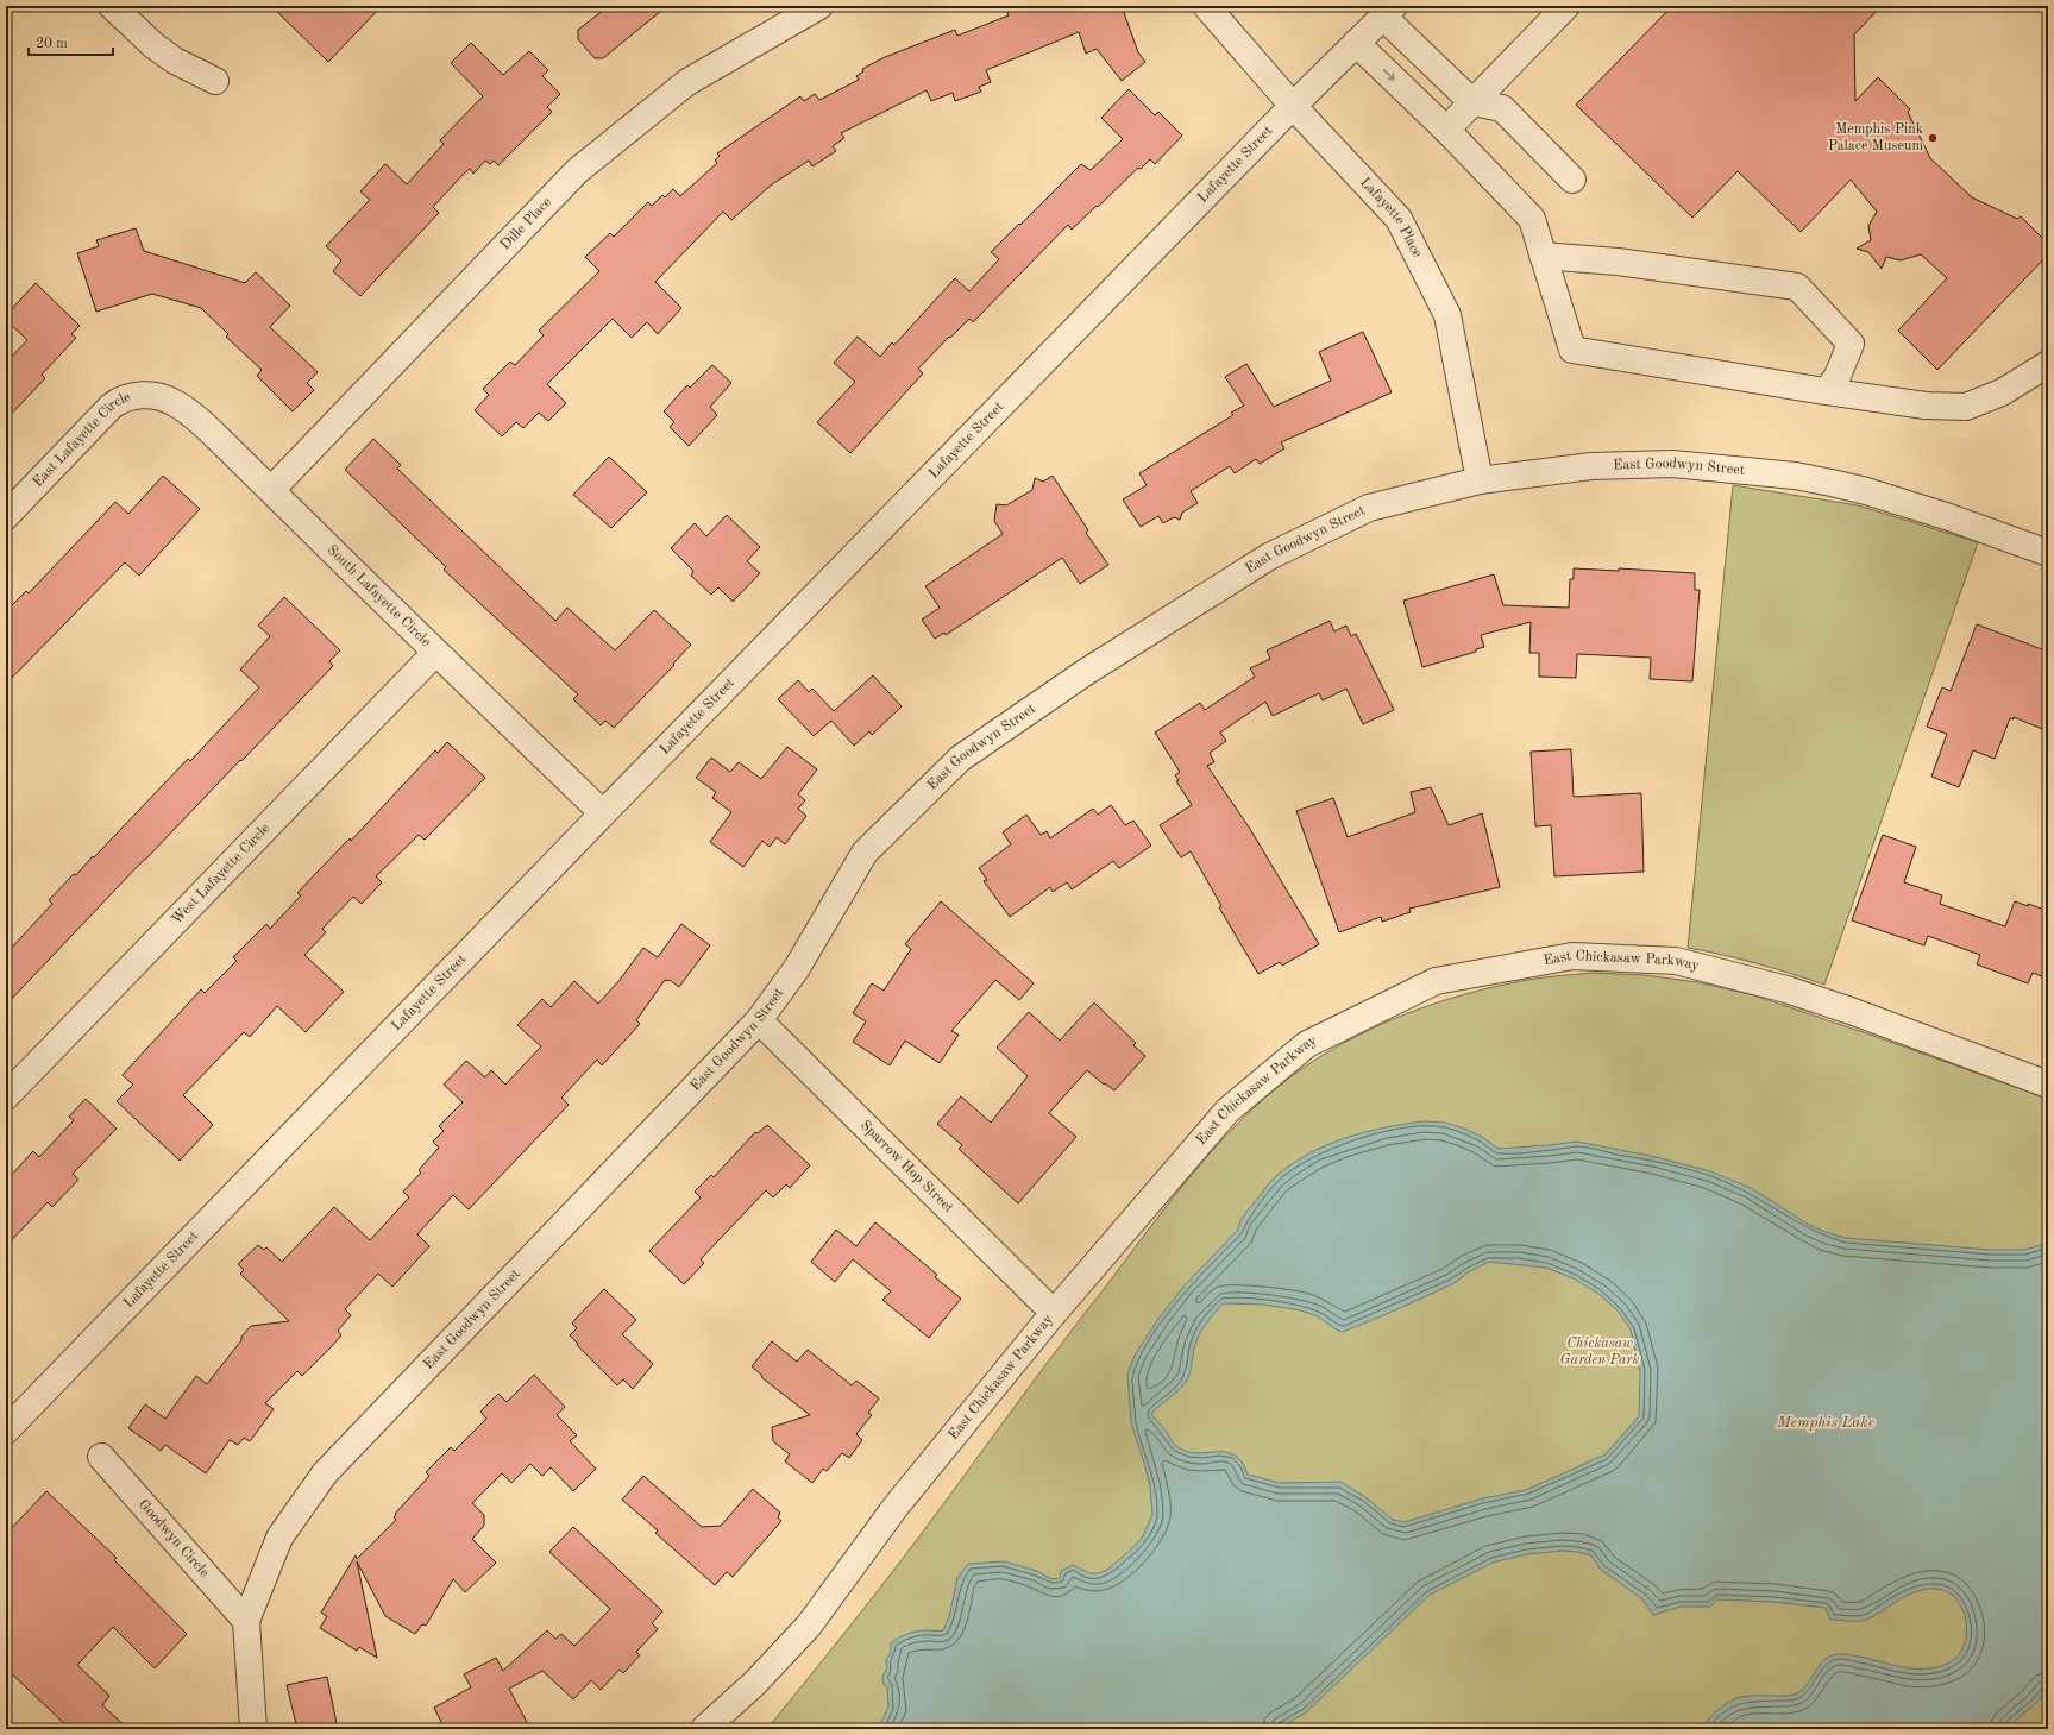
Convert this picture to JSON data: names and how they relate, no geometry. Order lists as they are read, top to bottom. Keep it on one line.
{"streets":{"street":["Lafayette Street","Lafayette Place","Dille Place","East Lafayette Circle","East Goodwyn Street","South Lafayette Circle","West Lafayette Circle","East Chickasaw Parkway","Sparrow Hop Street","Goodwyn Circle"]},"crossings":[["Lafayette Street","Lafayette Place"],["Lafayette Street","South Lafayette Circle"],["Lafayette Place","East Goodwyn Street"],["Dille Place","South Lafayette Circle"],["East Lafayette Circle","South Lafayette Circle"],["East Goodwyn Street","Sparrow Hop Street"],["East Goodwyn Street","Goodwyn Circle"],["South Lafayette Circle","West Lafayette Circle"],["East Chickasaw Parkway","Sparrow Hop Street"]],"water":["Memphis Lake"],"parks":["Chickasaw Garden Park"],"places":["Memphis Pink Palace Museum"],"scale_bar":"20 m"}
